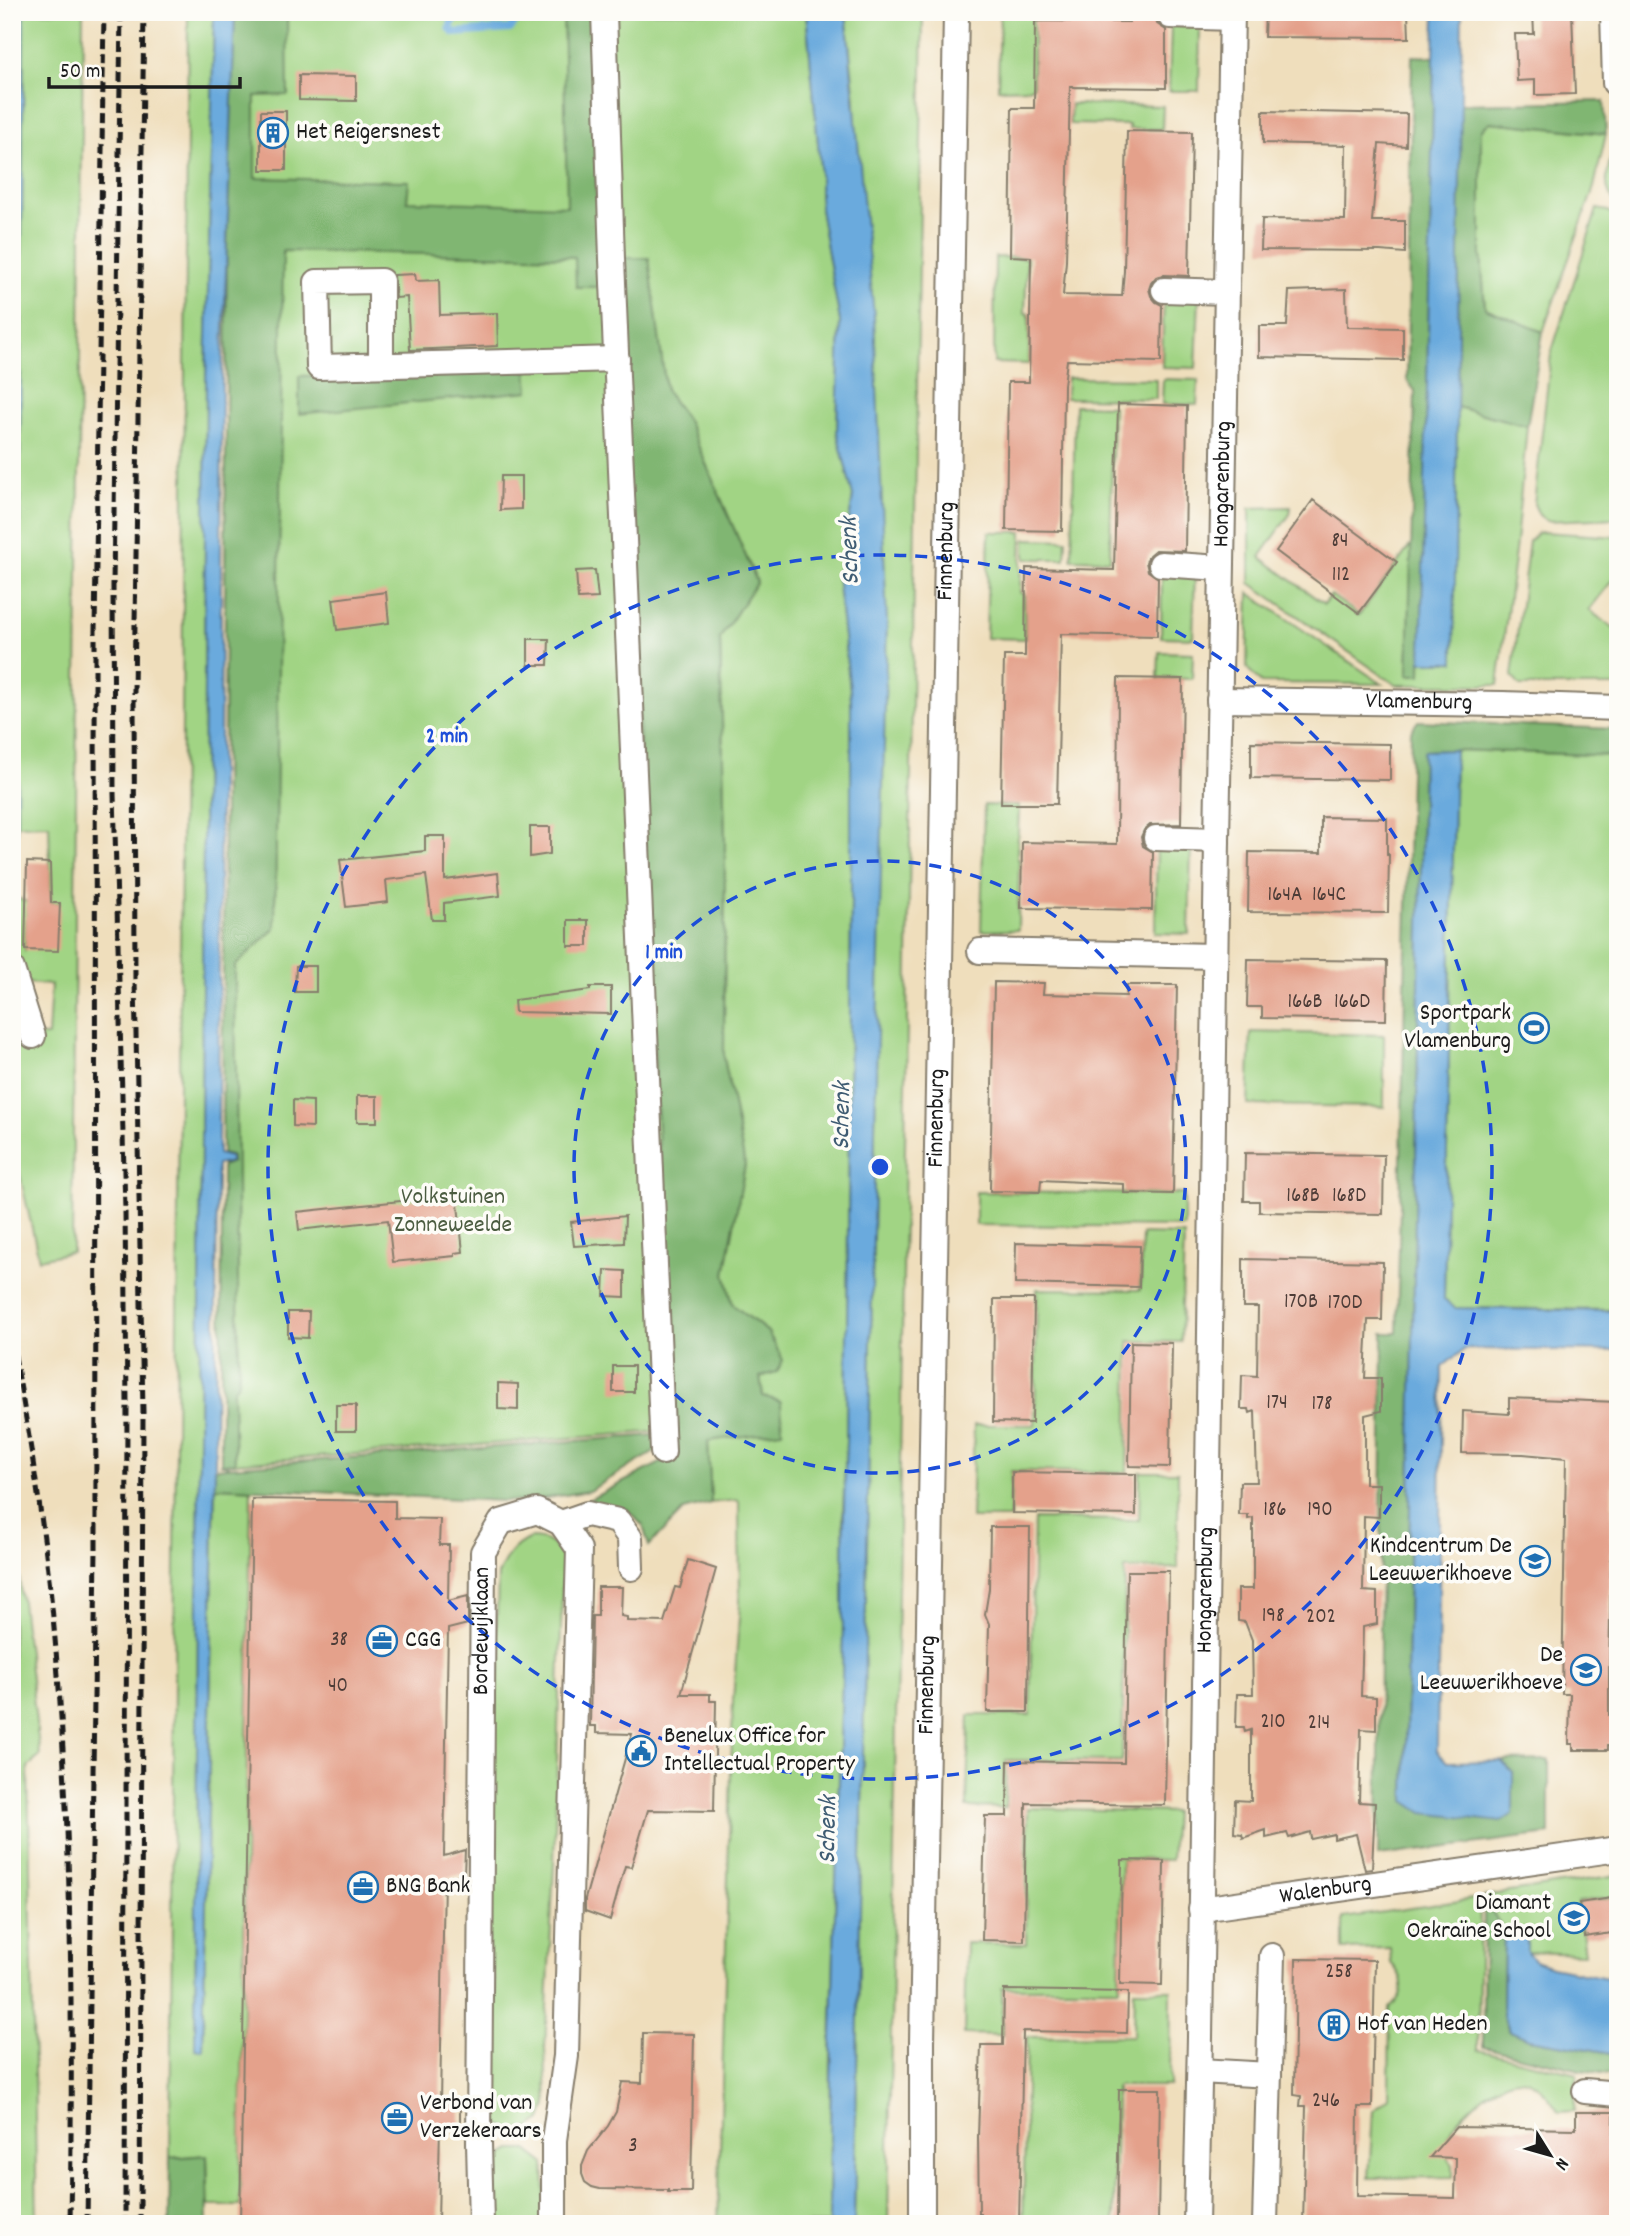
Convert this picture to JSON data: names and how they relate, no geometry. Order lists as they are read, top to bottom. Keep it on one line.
{"streets":{"street":["Hongarenburg","Finnenburg","Vlamenburg","Bordewijklaan","Walenburg"]},"crossings":[["Hongarenburg","Vlamenburg"],["Hongarenburg","Walenburg"]],"water":["Schenk"],"parks":["Volkstuinen Zonneweelde"],"places":{"building":["Het Reigersnest","Hof van Heden"],"sports":["Sportpark Vlamenburg"],"school or university":["Kindcentrum De Leeuwerikhoeve","De Leeuwerikhoeve","Diamant Oekraïne School"],"office":["CGG","BNG Bank","Verbond van Verzekeraars"],"public building":["Benelux Office for Intellectual Property"]},"house_numbers":["84","112","164A","164C","166B","166D","168B","168D","170B","170D","174","178","186","190","198","202","38","40","210","214","258","246","3"],"scale_bar":"50 m","north":"bottom right","rings":["2 min","1 min"]}
